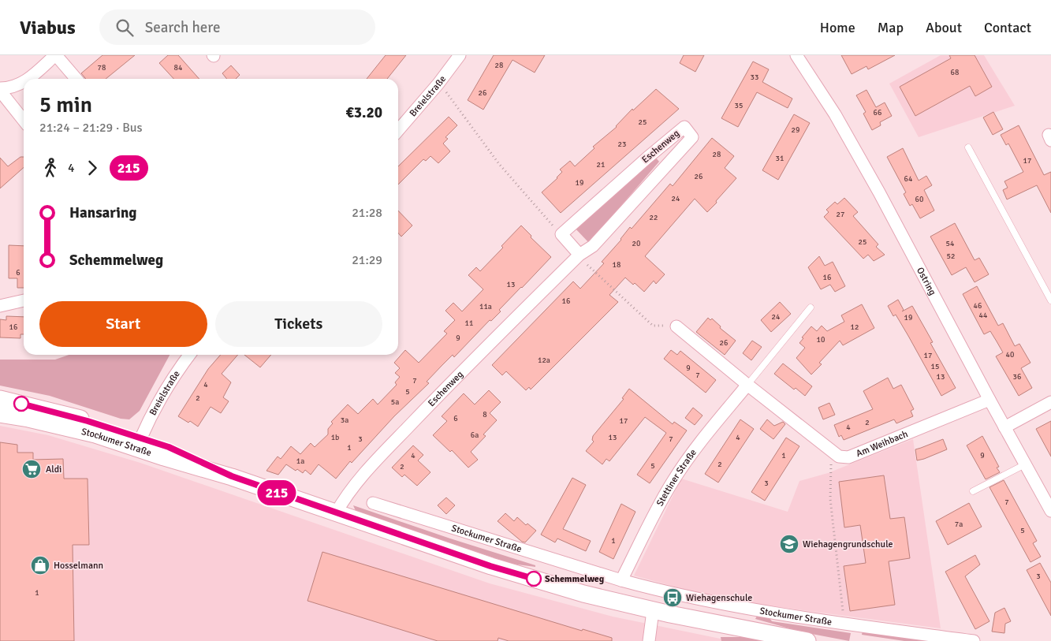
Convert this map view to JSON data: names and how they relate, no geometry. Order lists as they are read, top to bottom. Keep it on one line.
{"streets":{"main road":["Stockumer Straße"],"street":["Breielstraße","Eschenweg","Ostring","Am Weihbach","Stettiner Straße"]},"crossings":[["Breielstraße","Stockumer Straße"],["Eschenweg","Stockumer Straße"],["Ostring","Am Weihbach"],["Stockumer Straße","Stettiner Straße"],["Am Weihbach","Stettiner Straße"]],"places":{"supermarket":["Aldi"],"school or university":["Wiehagengrundschule"],"shop":["Hosselmann"],"other":["Schemmelweg"],"bus stop":["Wiehagenschule"]},"lines":["bus line 215"],"house_numbers":["28","78","84","68","33","26","35","66","25","29","23","28","31","17","21","26","64","19","24","60","27","22","25","20","54","52","18","6","16","13","16","46","11a","44","24","19","11","16","12","9","10","26","40","17","12a","15","9","7","13","36","7","4","5","2","5a","8","6","3a","17","2","4","6a","1b","13","4","3","7","1","4","1","9","1a","2","5","2","3","7","7a","5","1","3","1"],"page":{"header":"Viabus","search":"Search here","nav":["Home","Map","About","Contact"],"on_map":"215","heading":["5 min","21:24 – 21:29 · Bus","€3.20"],"legs":["4","215"],"list":[{"name":"Hansaring","value":"21:28"},{"name":"Schemmelweg","value":"21:29"}],"buttons":["Start","Tickets"]}}
